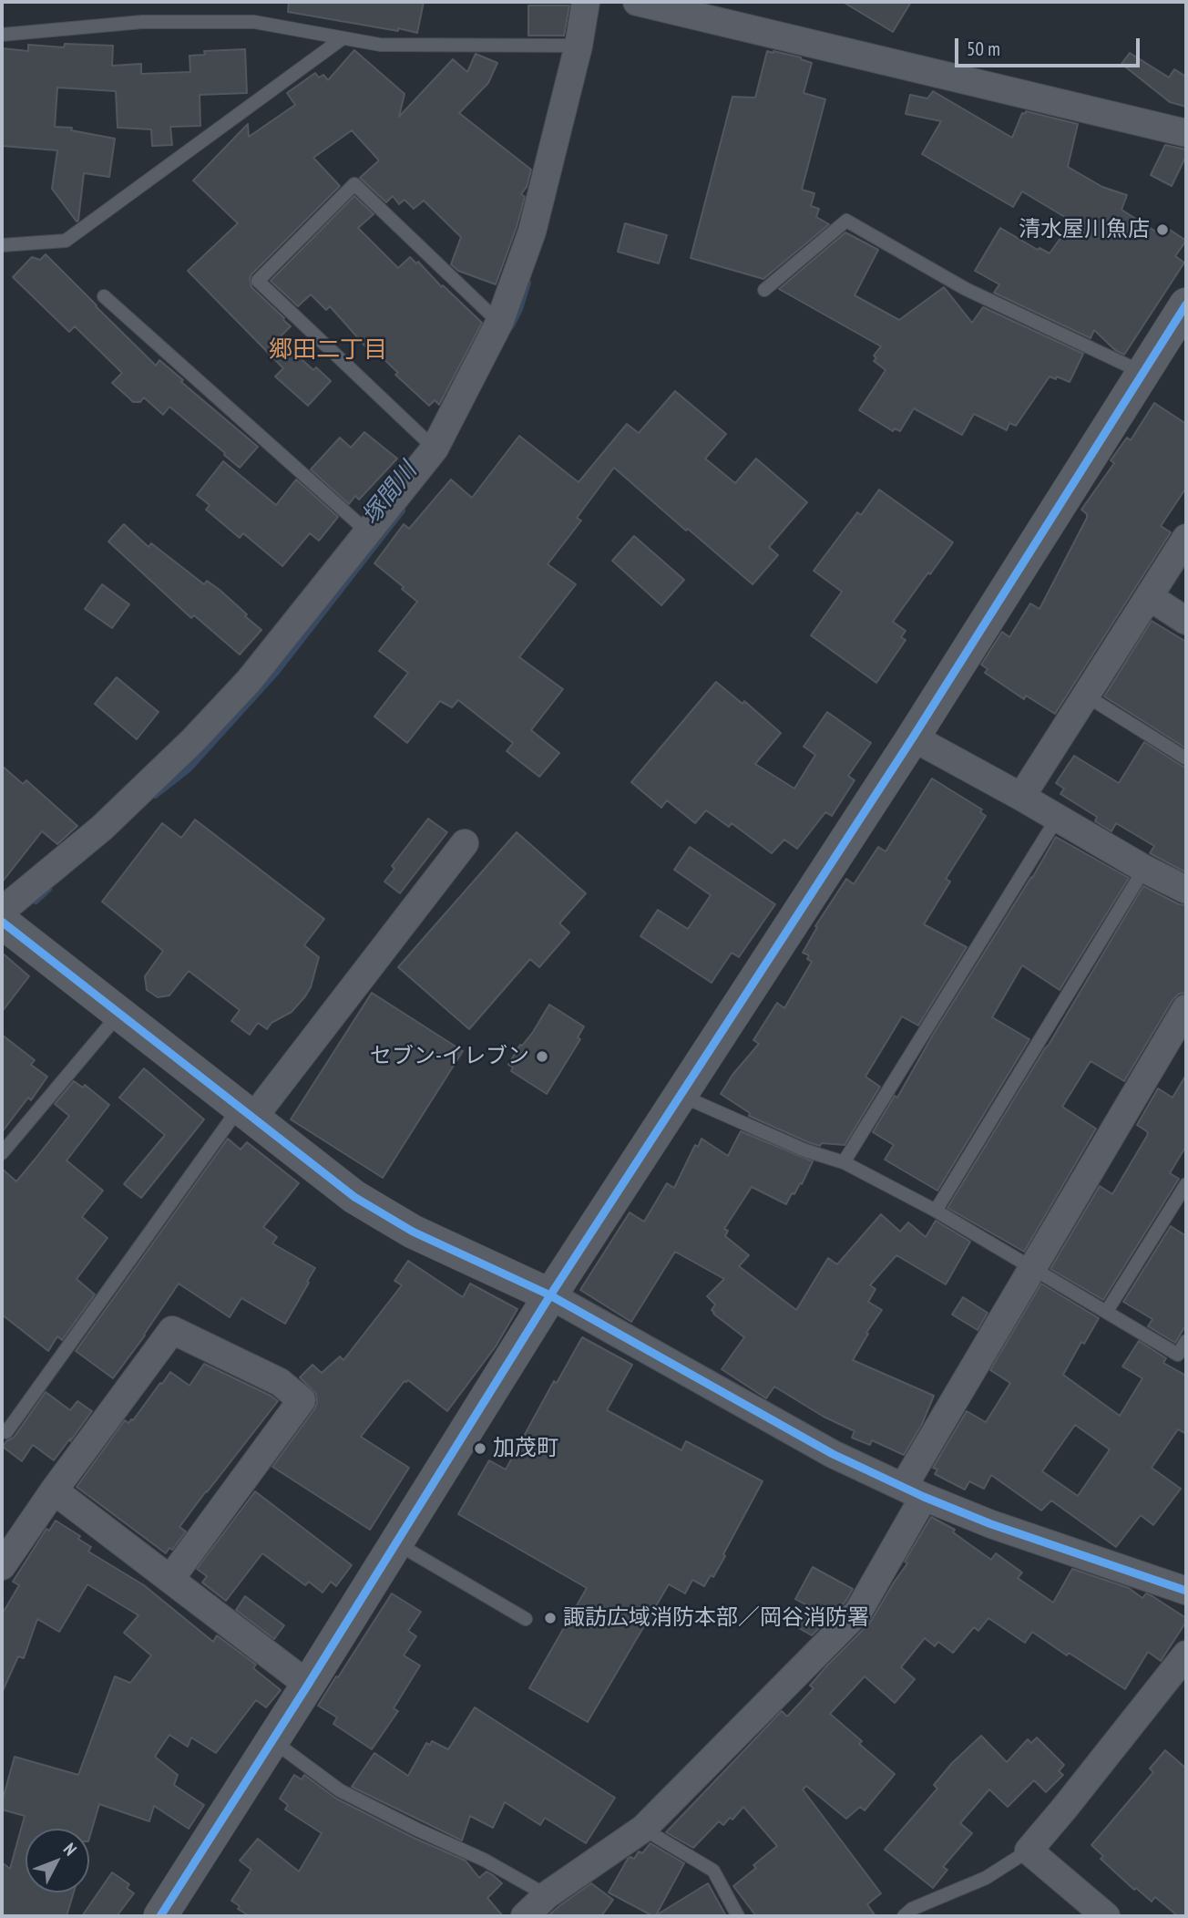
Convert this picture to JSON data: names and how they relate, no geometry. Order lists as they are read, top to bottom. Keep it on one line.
{"districts":["郷田二丁目"],"water":["塚間川"],"places":["清水屋川魚店","セブン-イレブン","加茂町","諏訪広域消防本部／岡谷消防署"],"scale_bar":"50 m","north":"top right"}
